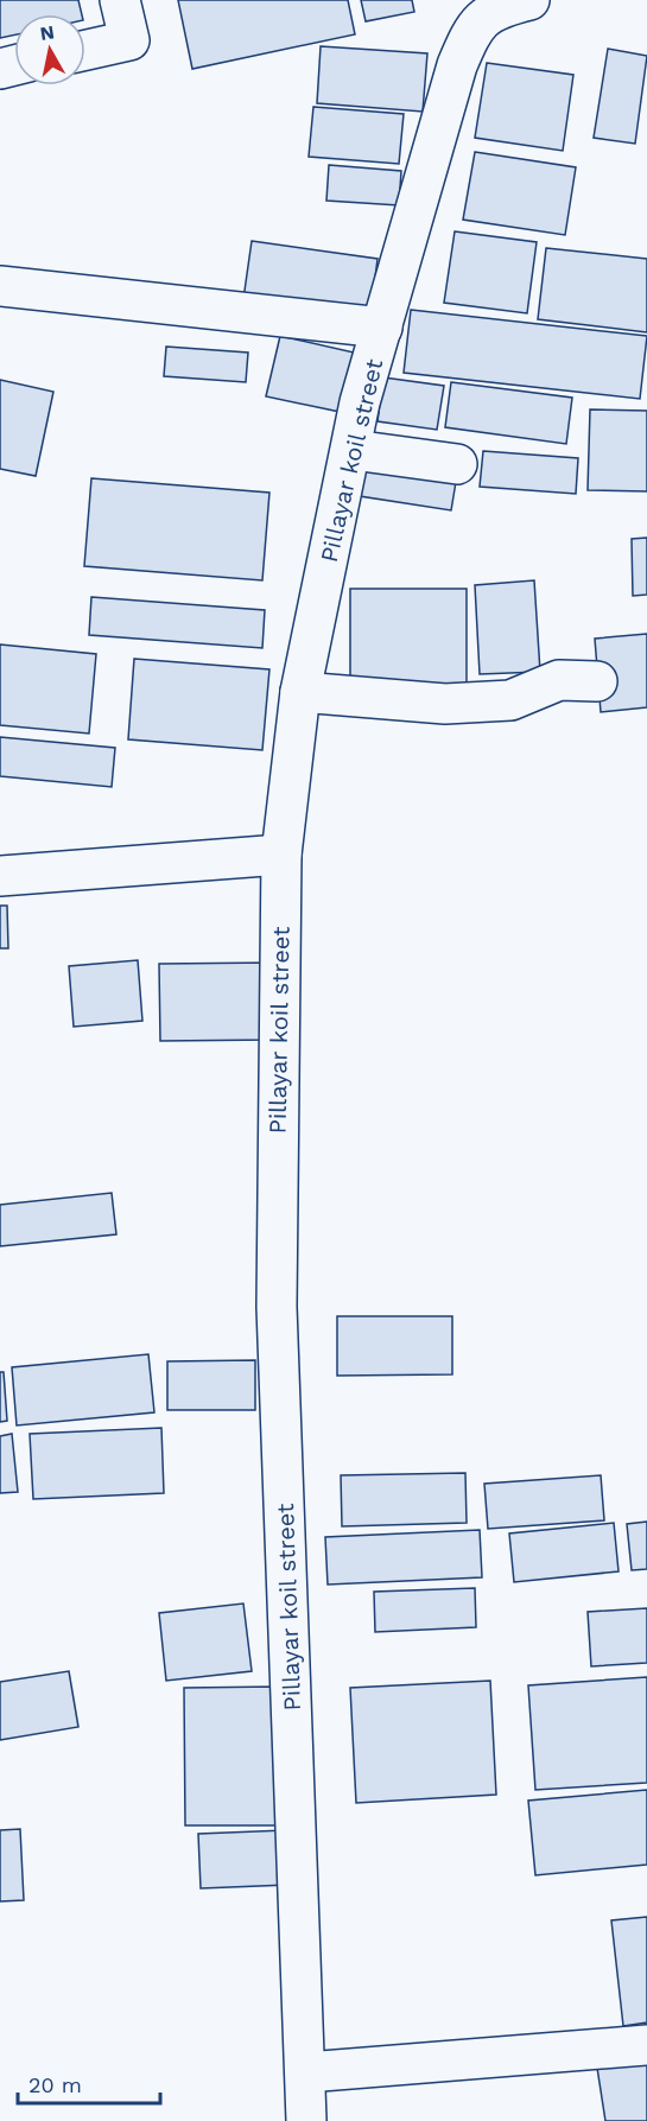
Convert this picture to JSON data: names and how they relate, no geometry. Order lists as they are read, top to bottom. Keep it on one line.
{"streets":{"street":["Pillayar koil street"]},"scale_bar":"20 m","north":"top"}
